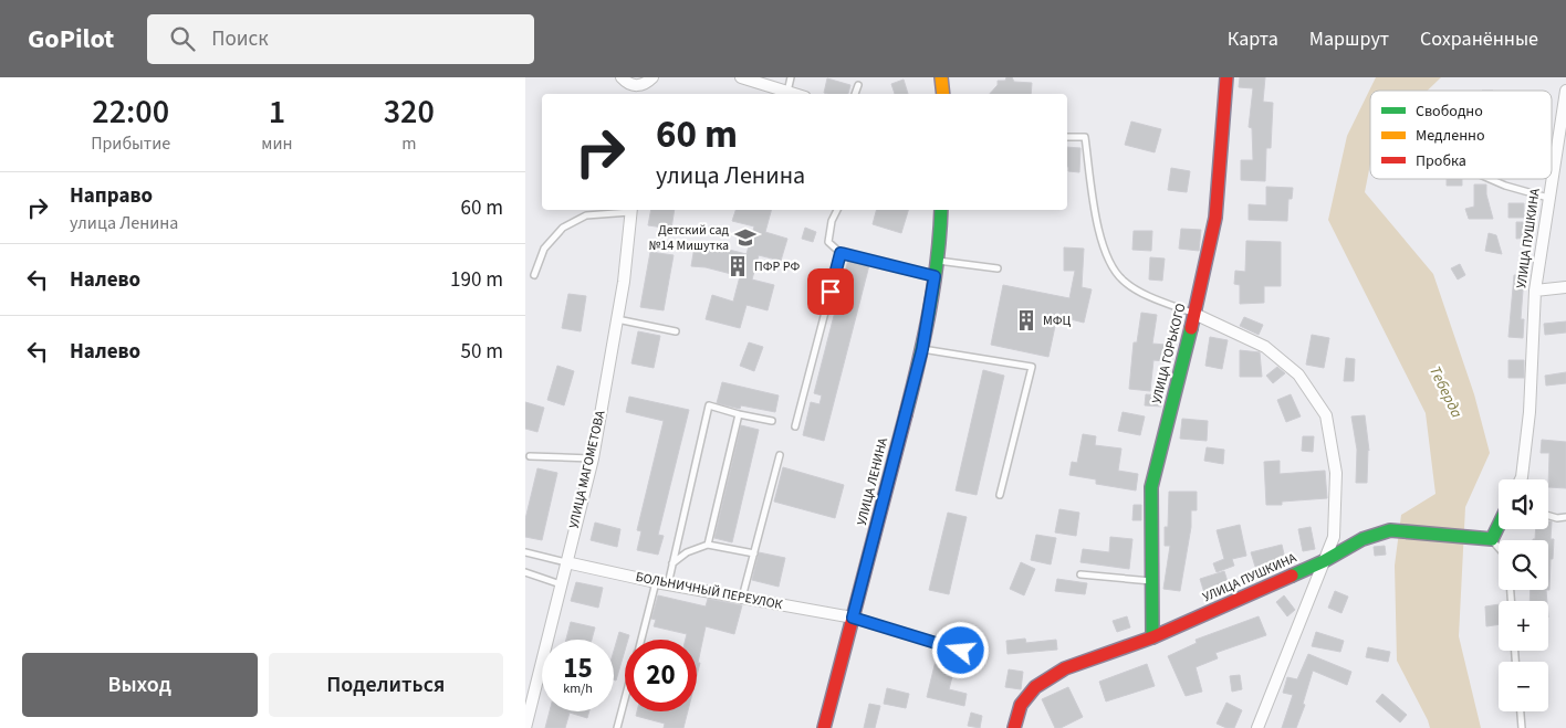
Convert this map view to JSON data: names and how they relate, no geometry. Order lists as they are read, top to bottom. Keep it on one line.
{"streets":{"street":["УЛИЦА ПУШКИНА","УЛИЦА ГОРЬКОГО","УЛИЦА МАГОМЕТОВА","УЛИЦА ЛЕНИНА","БОЛЬНИЧНЫЙ ПЕРЕУЛОК"]},"crossings":[["УЛИЦА ПУШКИНА","УЛИЦА ГОРЬКОГО"],["УЛИЦА МАГОМЕТОВА","БОЛЬНИЧНЫЙ ПЕРЕУЛОК"],["УЛИЦА ЛЕНИНА","БОЛЬНИЧНЫЙ ПЕРЕУЛОК"]],"water":["Теберда"],"places":{"school or university":["Детский сад №14 Мишутка"],"building":["ПФР РФ","МФЦ"]},"legend":["Свободно","Медленно","Пробка"],"page":{"header":"GoPilot","search":"Поиск","nav":["Карта","Маршрут","Сохранённые"],"eta":["22:00","Прибытие","1","мин","320","m"],"turn":["60 m","улица Ленина"],"list":[{"name":"Направо","note":"улица Ленина","value":"60 m"},{"name":"Налево","value":"190 m"},{"name":"Налево","value":"50 m"}],"map_buttons":["+","−"],"speed":"15 km/h","limit":"20","buttons":["Выход","Поделиться"]}}
